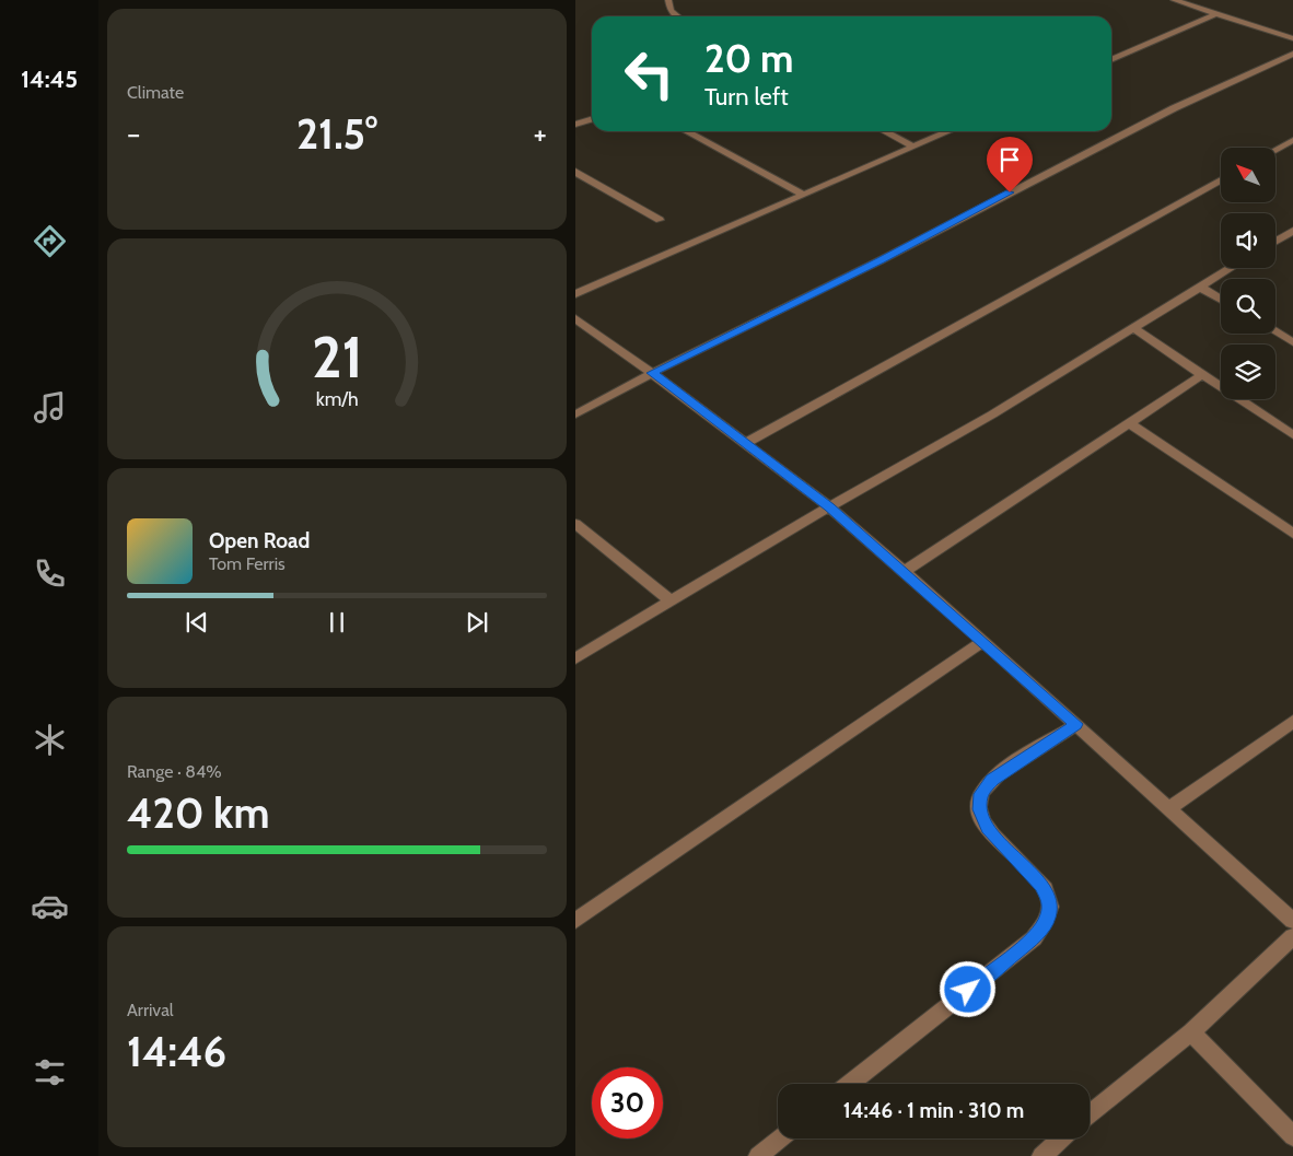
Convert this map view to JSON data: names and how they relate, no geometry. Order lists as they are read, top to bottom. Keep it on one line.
{"north":"top left","page":{"tabs":"14:45","tile":["Climate",["Range · 84%","420 km"],["Arrival","14:46"]],"turn":["20 m","Turn left"],"heat":["−","21.5°","+"],"song":["Open Road","Tom Ferris"],"limit":"30","trip":"14:46 · 1 min · 310 m","gauge":["21","km/h"]}}
